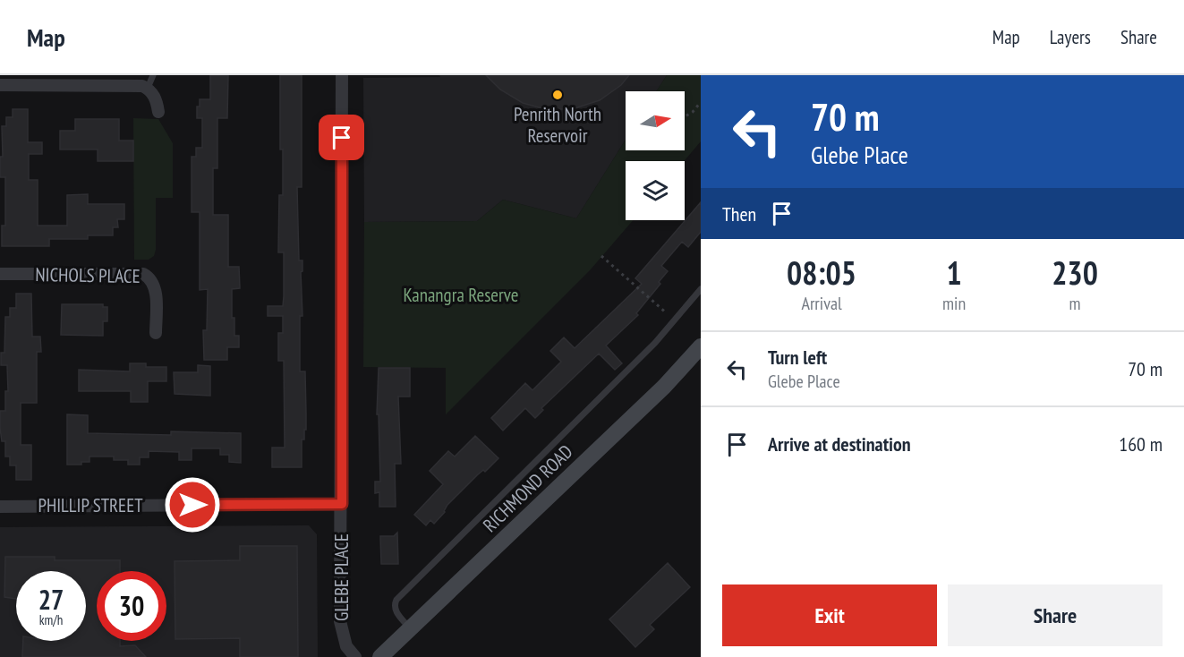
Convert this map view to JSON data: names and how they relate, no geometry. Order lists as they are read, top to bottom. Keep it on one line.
{"streets":{"street":["NICHOLS PLACE","RICHMOND ROAD","PHILLIP STREET","GLEBE PLACE"]},"crossings":[["PHILLIP STREET","GLEBE PLACE"]],"parks":["Kanangra Reserve"],"places":["Penrith North Reservoir"],"north":"right","page":{"header":"Map","nav":["Map","Layers","Share"],"turn":["70 m","Glebe Place"],"then":"Then","eta":["08:05","Arrival","1","min","230","m"],"list":[{"name":"Turn left","note":"Glebe Place","value":"70 m"},{"name":"Arrive at destination","value":"160 m"}],"speed":"27 km/h","limit":"30","buttons":["Exit","Share"]}}
